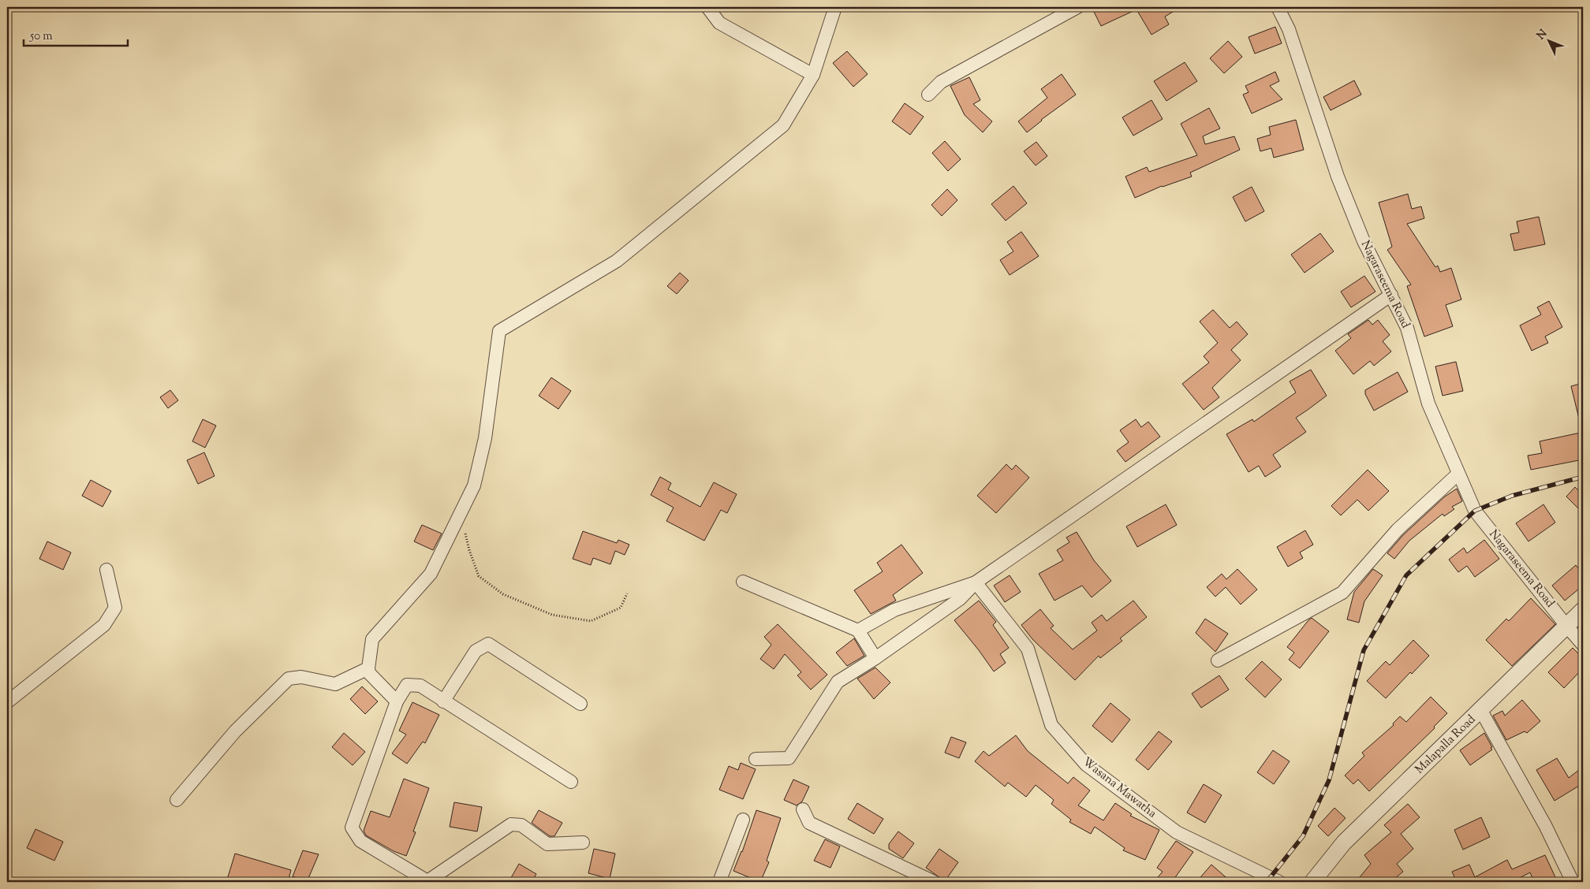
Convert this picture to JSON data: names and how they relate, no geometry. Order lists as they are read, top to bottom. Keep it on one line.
{"streets":{"street":["Nagaraseema Road","Malapalla Road","Wasana Mawatha"]},"crossings":[["Nagaraseema Road","Malapalla Road"]],"scale_bar":"50 m","north":"top left"}
